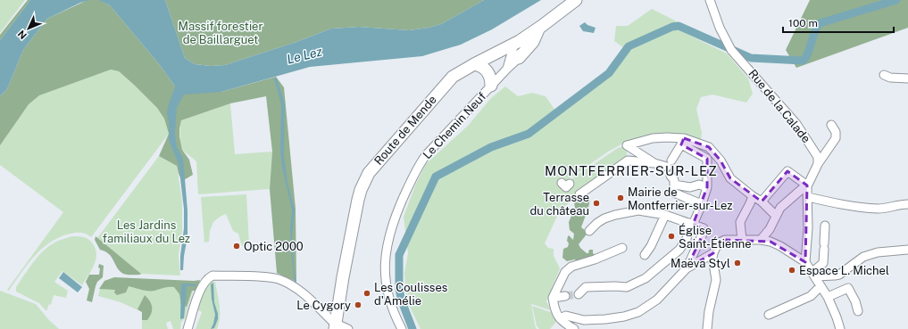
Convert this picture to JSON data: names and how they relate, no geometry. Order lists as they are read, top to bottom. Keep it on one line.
{"streets":{"street":["Rue de la Calade","Le Chemin Neuf","Route de Mende"]},"crossings":[["Le Chemin Neuf","Route de Mende"]],"districts":["MONTFERRIER-SUR-LEZ"],"water":["Le Lez"],"parks":["Massif forestier de Baillarguet","Les Jardins familiaux du Lez"],"places":["Mairie de Montferrier-sur-Lez","Terrasse du château","Église Saint-Étienne","Optic 2000","Maëva Styl","Espace L. Michel","Les Coulisses d'Amélie","Le Cygory"],"scale_bar":"100 m","north":"bottom left"}
